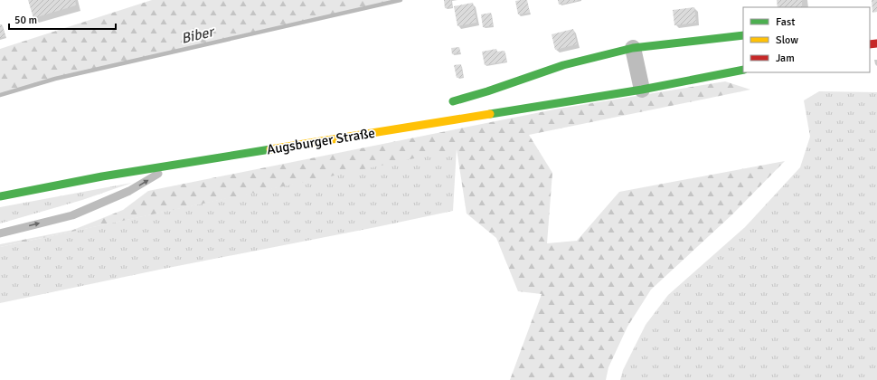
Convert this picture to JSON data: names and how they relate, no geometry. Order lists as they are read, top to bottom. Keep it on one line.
{"streets":{"main road":["Augsburger Straße"]},"water":["Biber"],"legend":["Fast","Slow","Jam"],"scale_bar":"50 m"}
